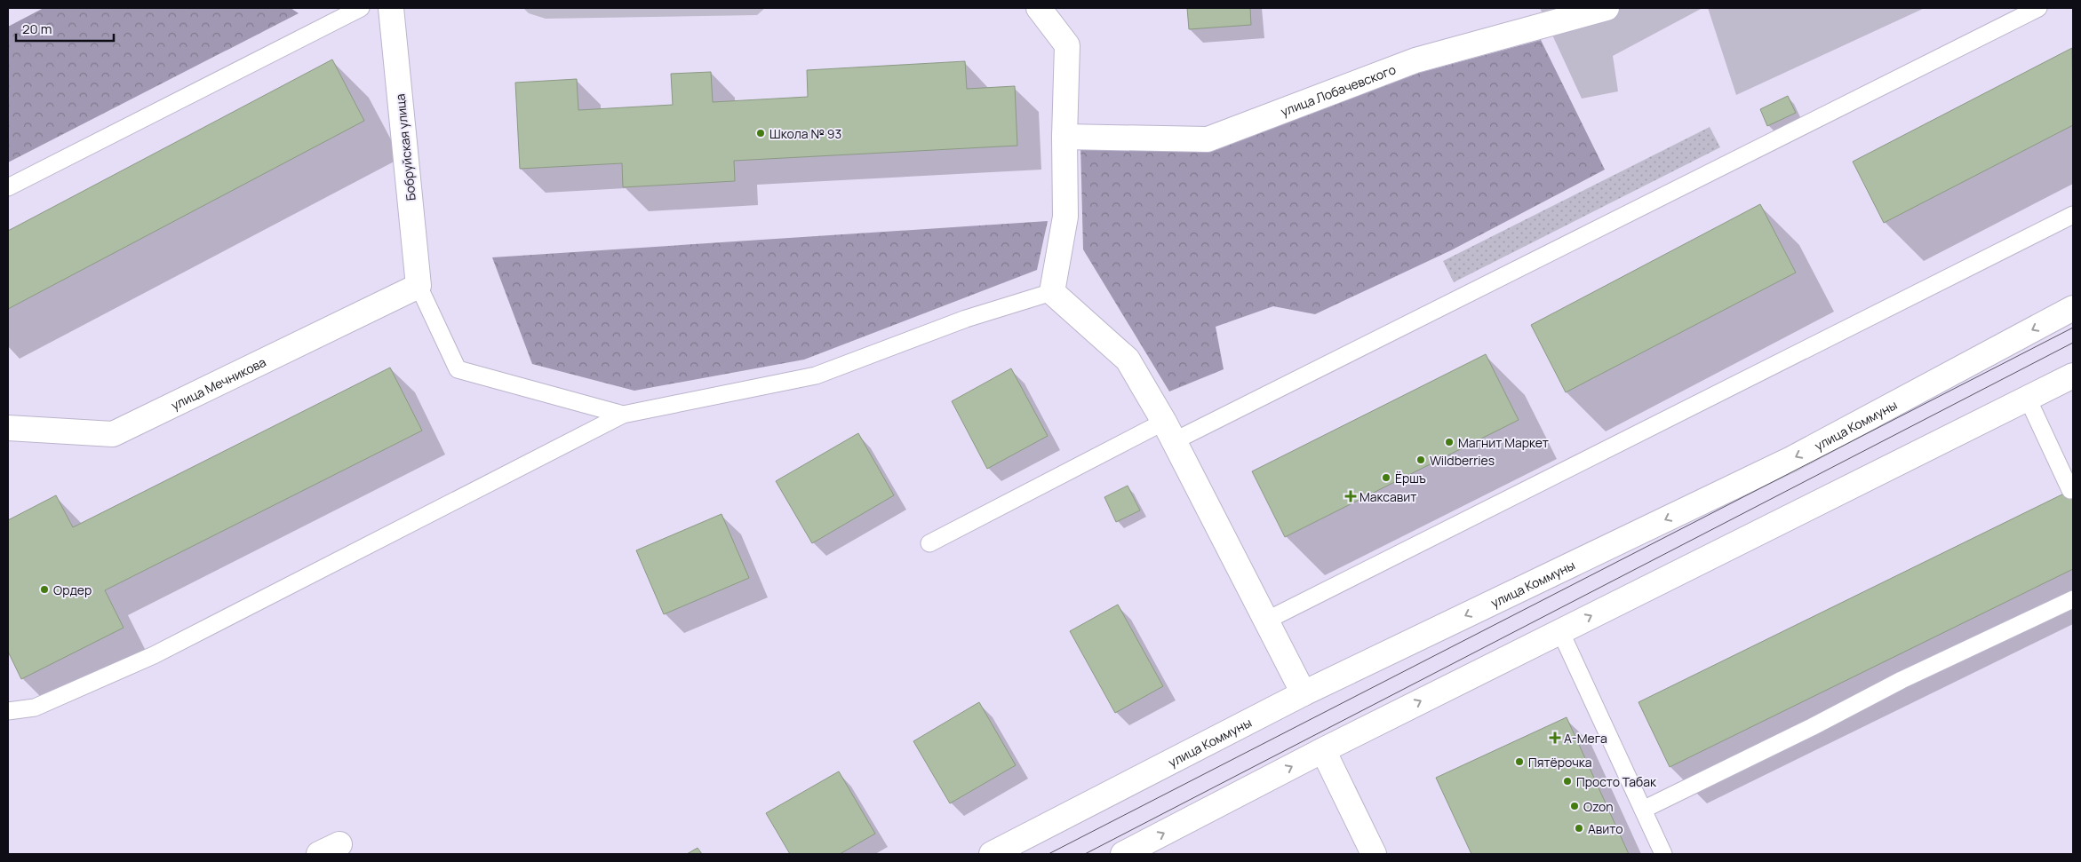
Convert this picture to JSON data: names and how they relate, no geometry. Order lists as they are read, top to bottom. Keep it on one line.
{"streets":{"street":["улица Лобачевского","Бобруйская улица","улица Мечникова","улица Коммуны"]},"crossings":[["Бобруйская улица","улица Мечникова"]],"places":{"other":["Школа № 93","Магнит Маркет","Wildberries","Ёршъ","Ордер","Пятёрочка","Просто Табак","Ozon","Авито"],"health":["Максавит","А-Мега"]},"scale_bar":"20 m"}
